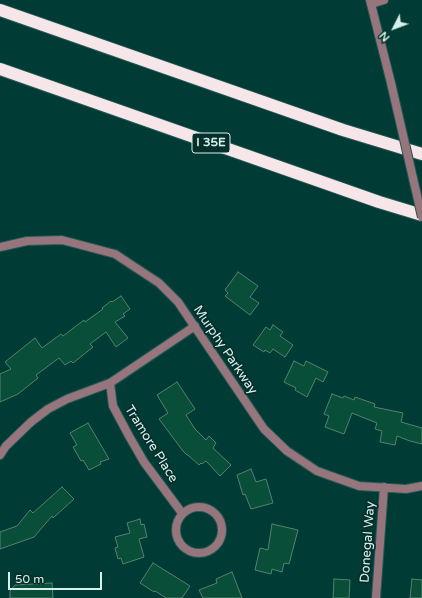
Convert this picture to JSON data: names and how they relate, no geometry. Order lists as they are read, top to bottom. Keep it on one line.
{"streets":{"highway":["I 35E"],"street":["Murphy Parkway","Tramore Place","Donegal Way"]},"crossings":[["Murphy Parkway","Donegal Way"]],"scale_bar":"50 m","north":"bottom left"}
